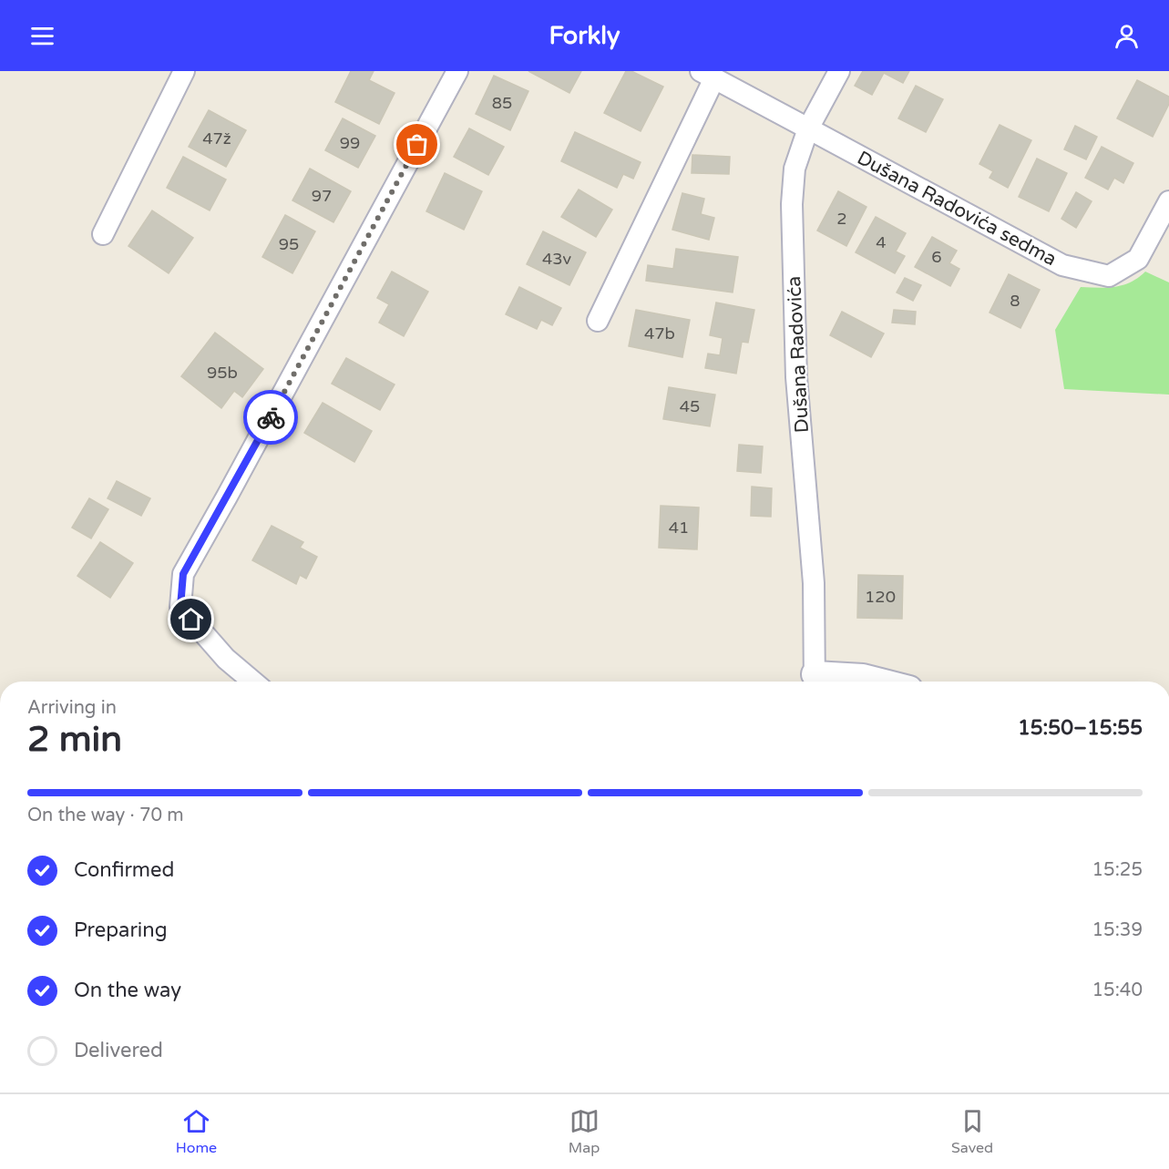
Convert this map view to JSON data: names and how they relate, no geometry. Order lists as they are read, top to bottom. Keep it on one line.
{"streets":{"street":["Dušana Radovića sedma","Dušana Radovića"]},"crossings":[["Dušana Radovića sedma","Dušana Radovića"]],"house_numbers":["85","47ž","99","97","2","4","95","6","43v","8","47b","95b","45","41","120"],"page":{"header":"Forkly","heading":["2 min","Arriving in","15:50–15:55"],"bar":"On the way · 70 m","list":[["Confirmed","15:25"],["Preparing","15:39"],["On the way","15:40"],"Delivered"],"tabs":["Home","Map","Saved"]}}
